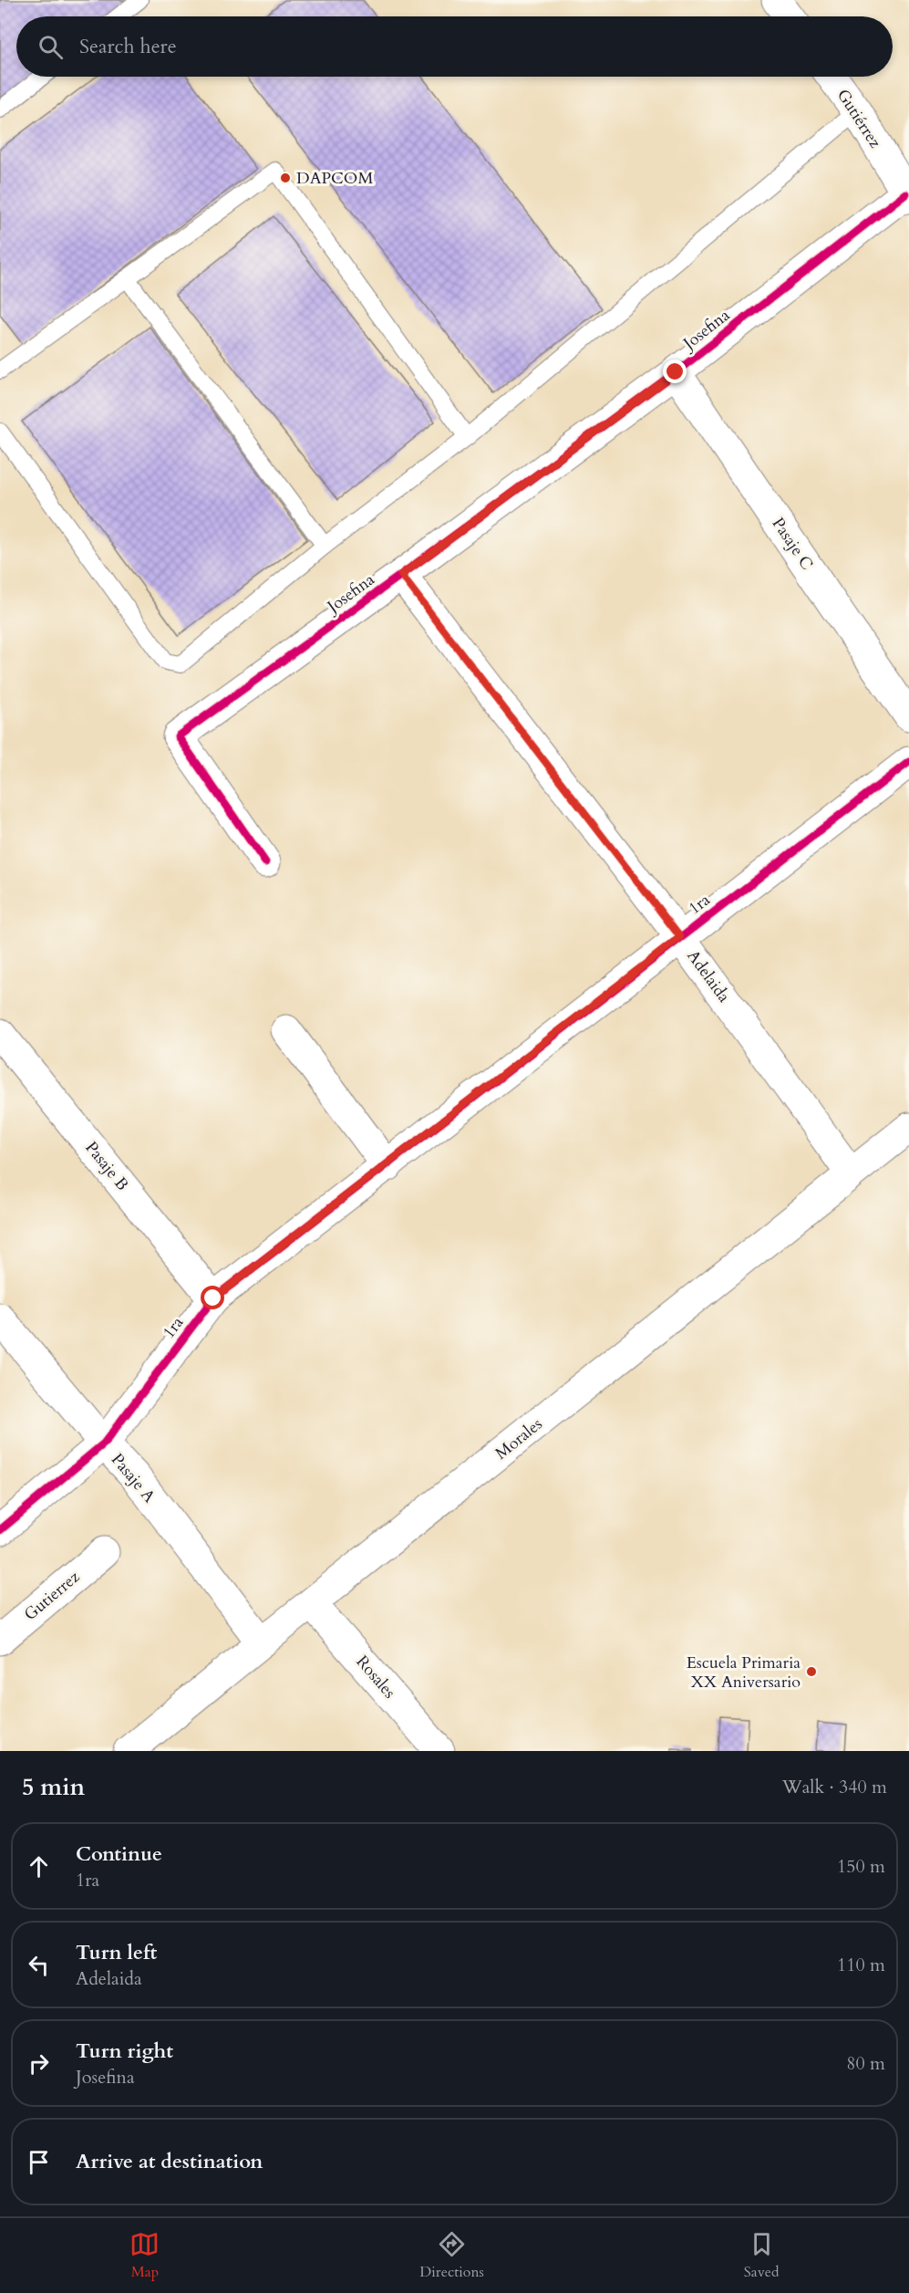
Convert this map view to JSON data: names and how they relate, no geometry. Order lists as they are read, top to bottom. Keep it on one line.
{"streets":{"street":["Gutiérrez","Josefina","Pasaje C","1ra","Adelaida","Pasaje B","Morales","Pasaje A","Gutierrez","Rosales"]},"crossings":[["Gutiérrez","Josefina"],["Josefina","Pasaje C"],["Josefina","Adelaida"],["1ra","Adelaida"],["1ra","Pasaje B"],["1ra","Pasaje A"],["Adelaida","Morales"],["Morales","Pasaje A"],["Morales","Rosales"]],"places":["DAPCOM","Escuela Primaria XX Aniversario"],"page":{"search":"Search here","heading":["5 min","Walk · 340 m"],"list":[["Continue","1ra","150 m"],["Turn left","Adelaida","110 m"],["Turn right","Josefina","80 m"],"Arrive at destination"],"nav":["Map","Directions","Saved"]}}
